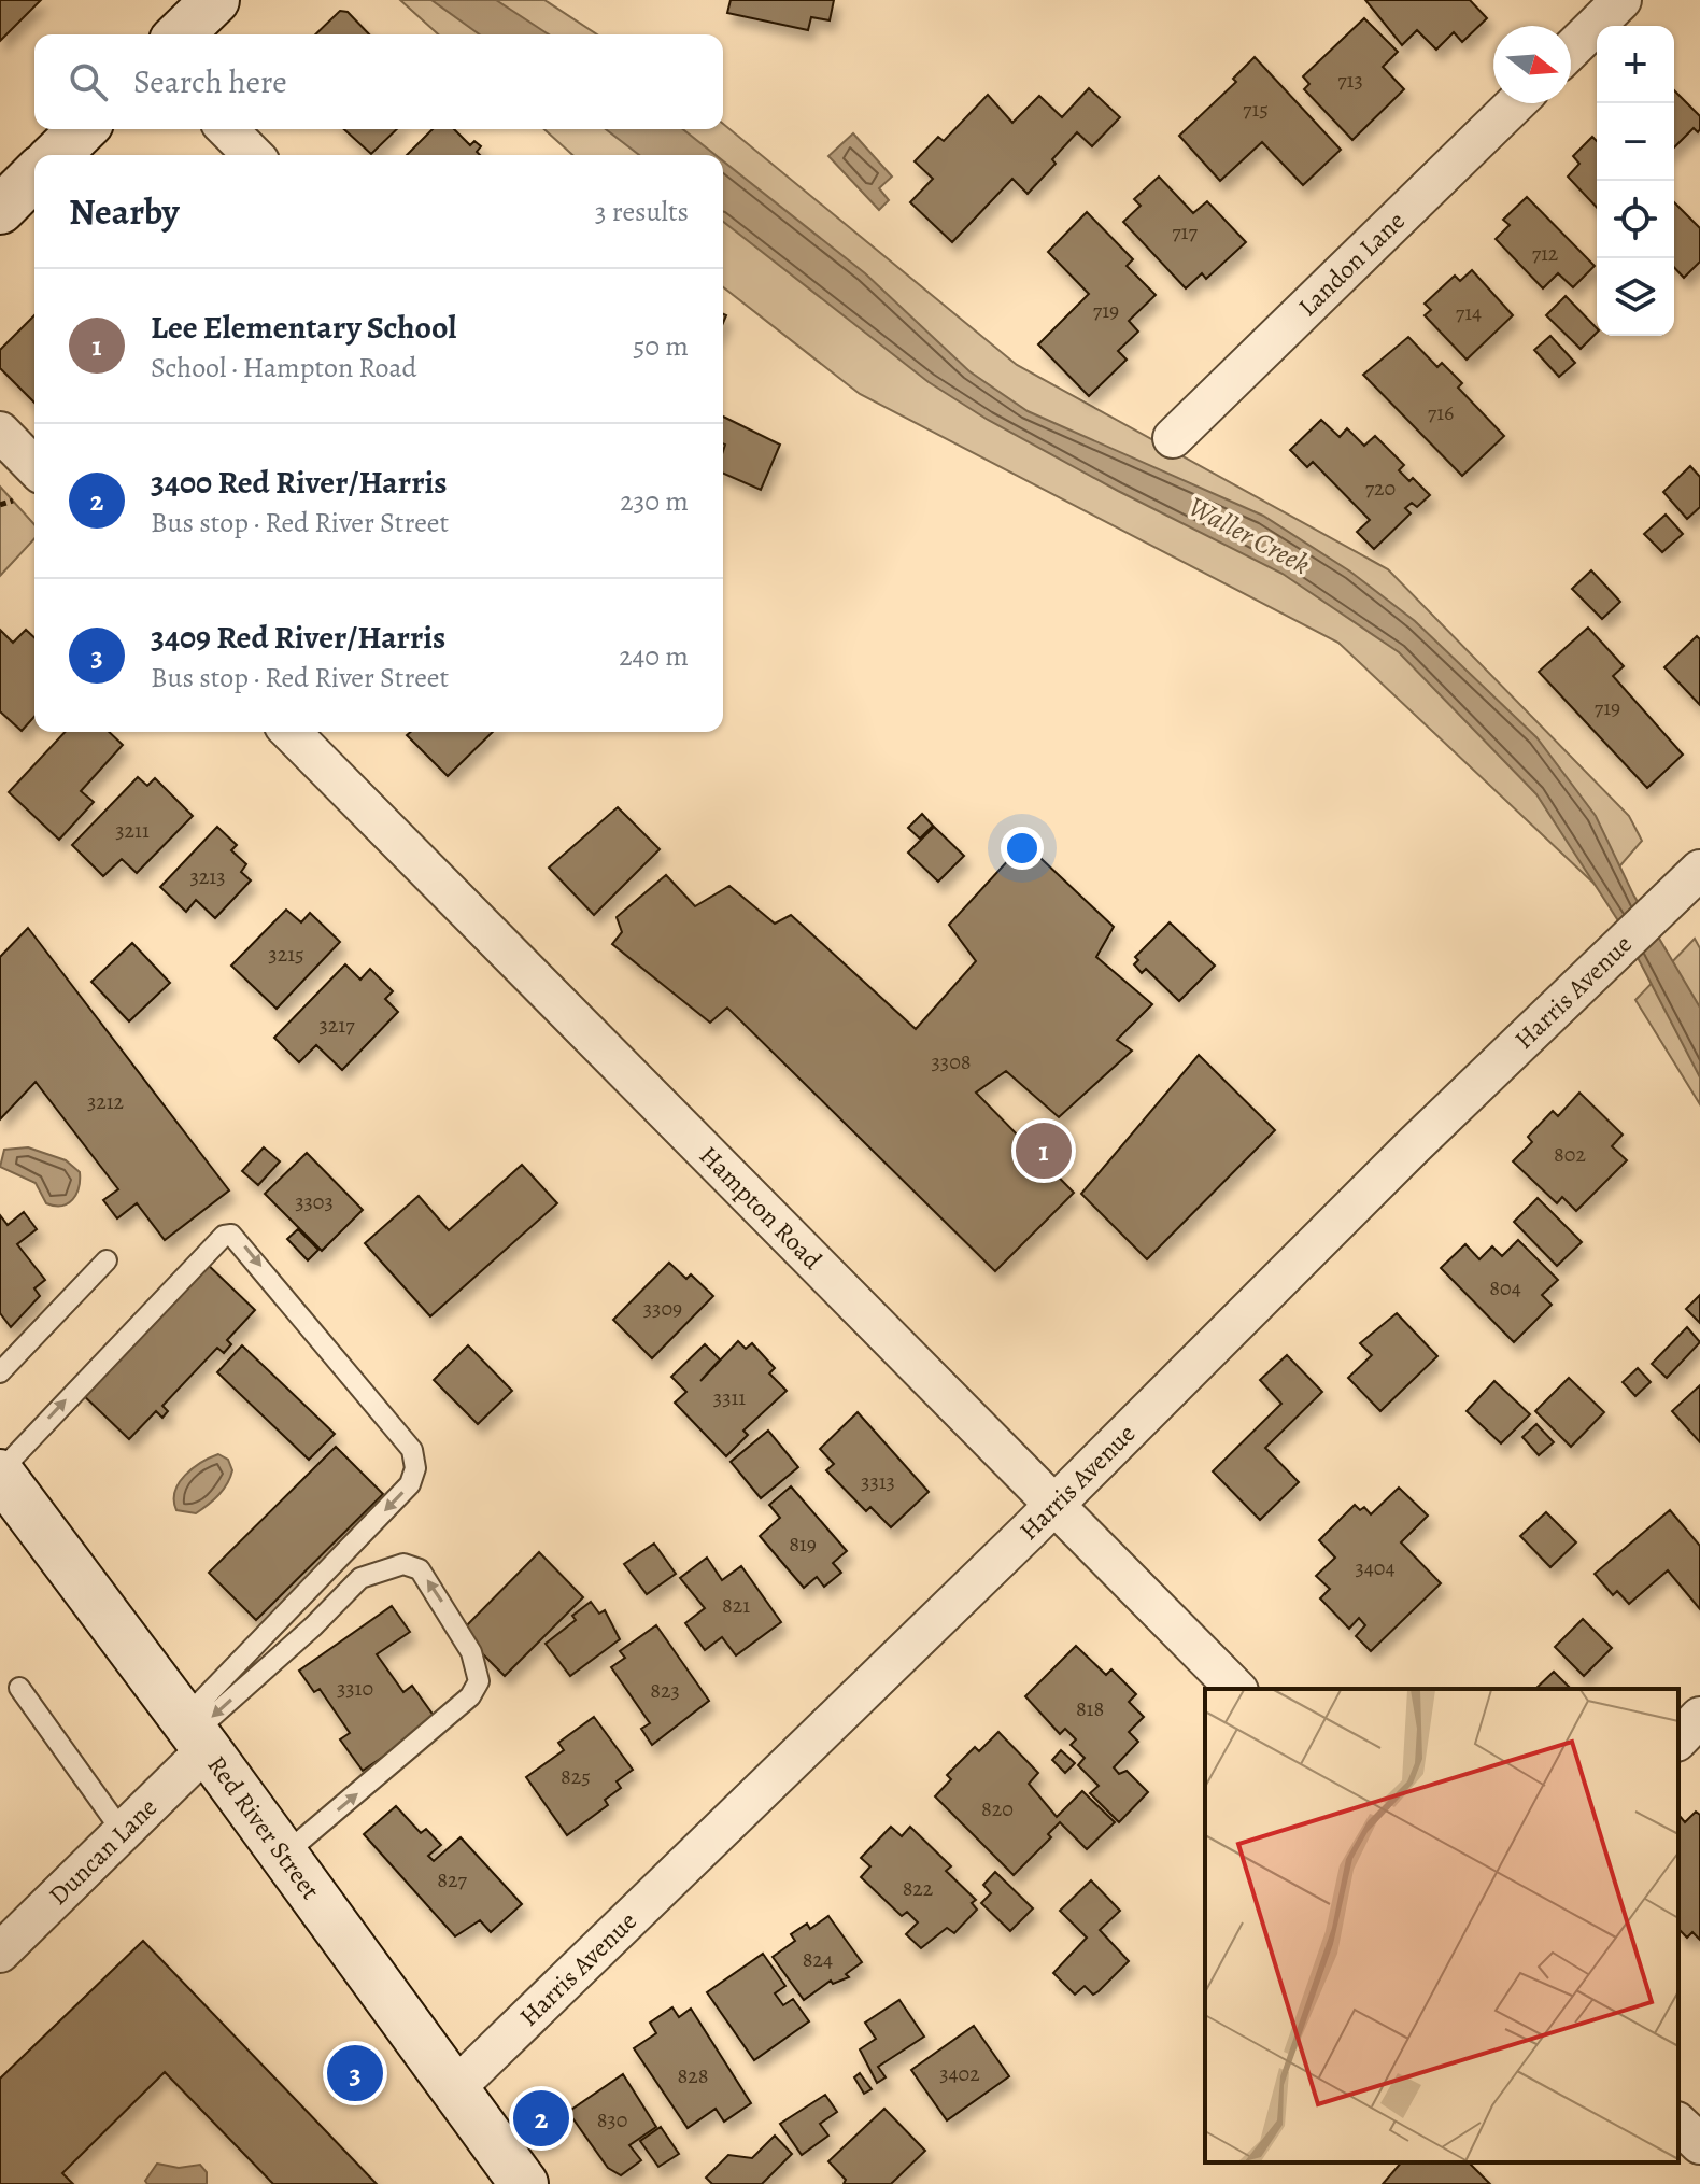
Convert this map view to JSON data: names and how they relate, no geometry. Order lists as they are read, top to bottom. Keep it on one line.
{"streets":{"main road":["Red River Street"],"street":["Landon Lane","Harris Avenue","Hampton Road","Duncan Lane"]},"crossings":[["Harris Avenue","Hampton Road"],["Harris Avenue","Red River Street"],["Red River Street","Duncan Lane"]],"water":["Waller Creek"],"house_numbers":["713","715","717","712","719","714","716","720","719","3211","3213","3215","3217","3308","3212","802","3303","804","3309","3311","3313","819","3404","821","3310","823","818","825","820","827","822","824","3402","828","830"],"north":"right","page":{"map_buttons":["+","−"],"search":"Search here","heading":["Nearby","3 results"],"list":[{"mark":"1","name":"Lee Elementary School","note":"School · Hampton Road","value":"50 m"},{"mark":"2","name":"3400 Red River/Harris","note":"Bus stop · Red River Street","value":"230 m"},{"mark":"3","name":"3409 Red River/Harris","note":"Bus stop · Red River Street","value":"240 m"}],"pins":["1","3","2"]}}
